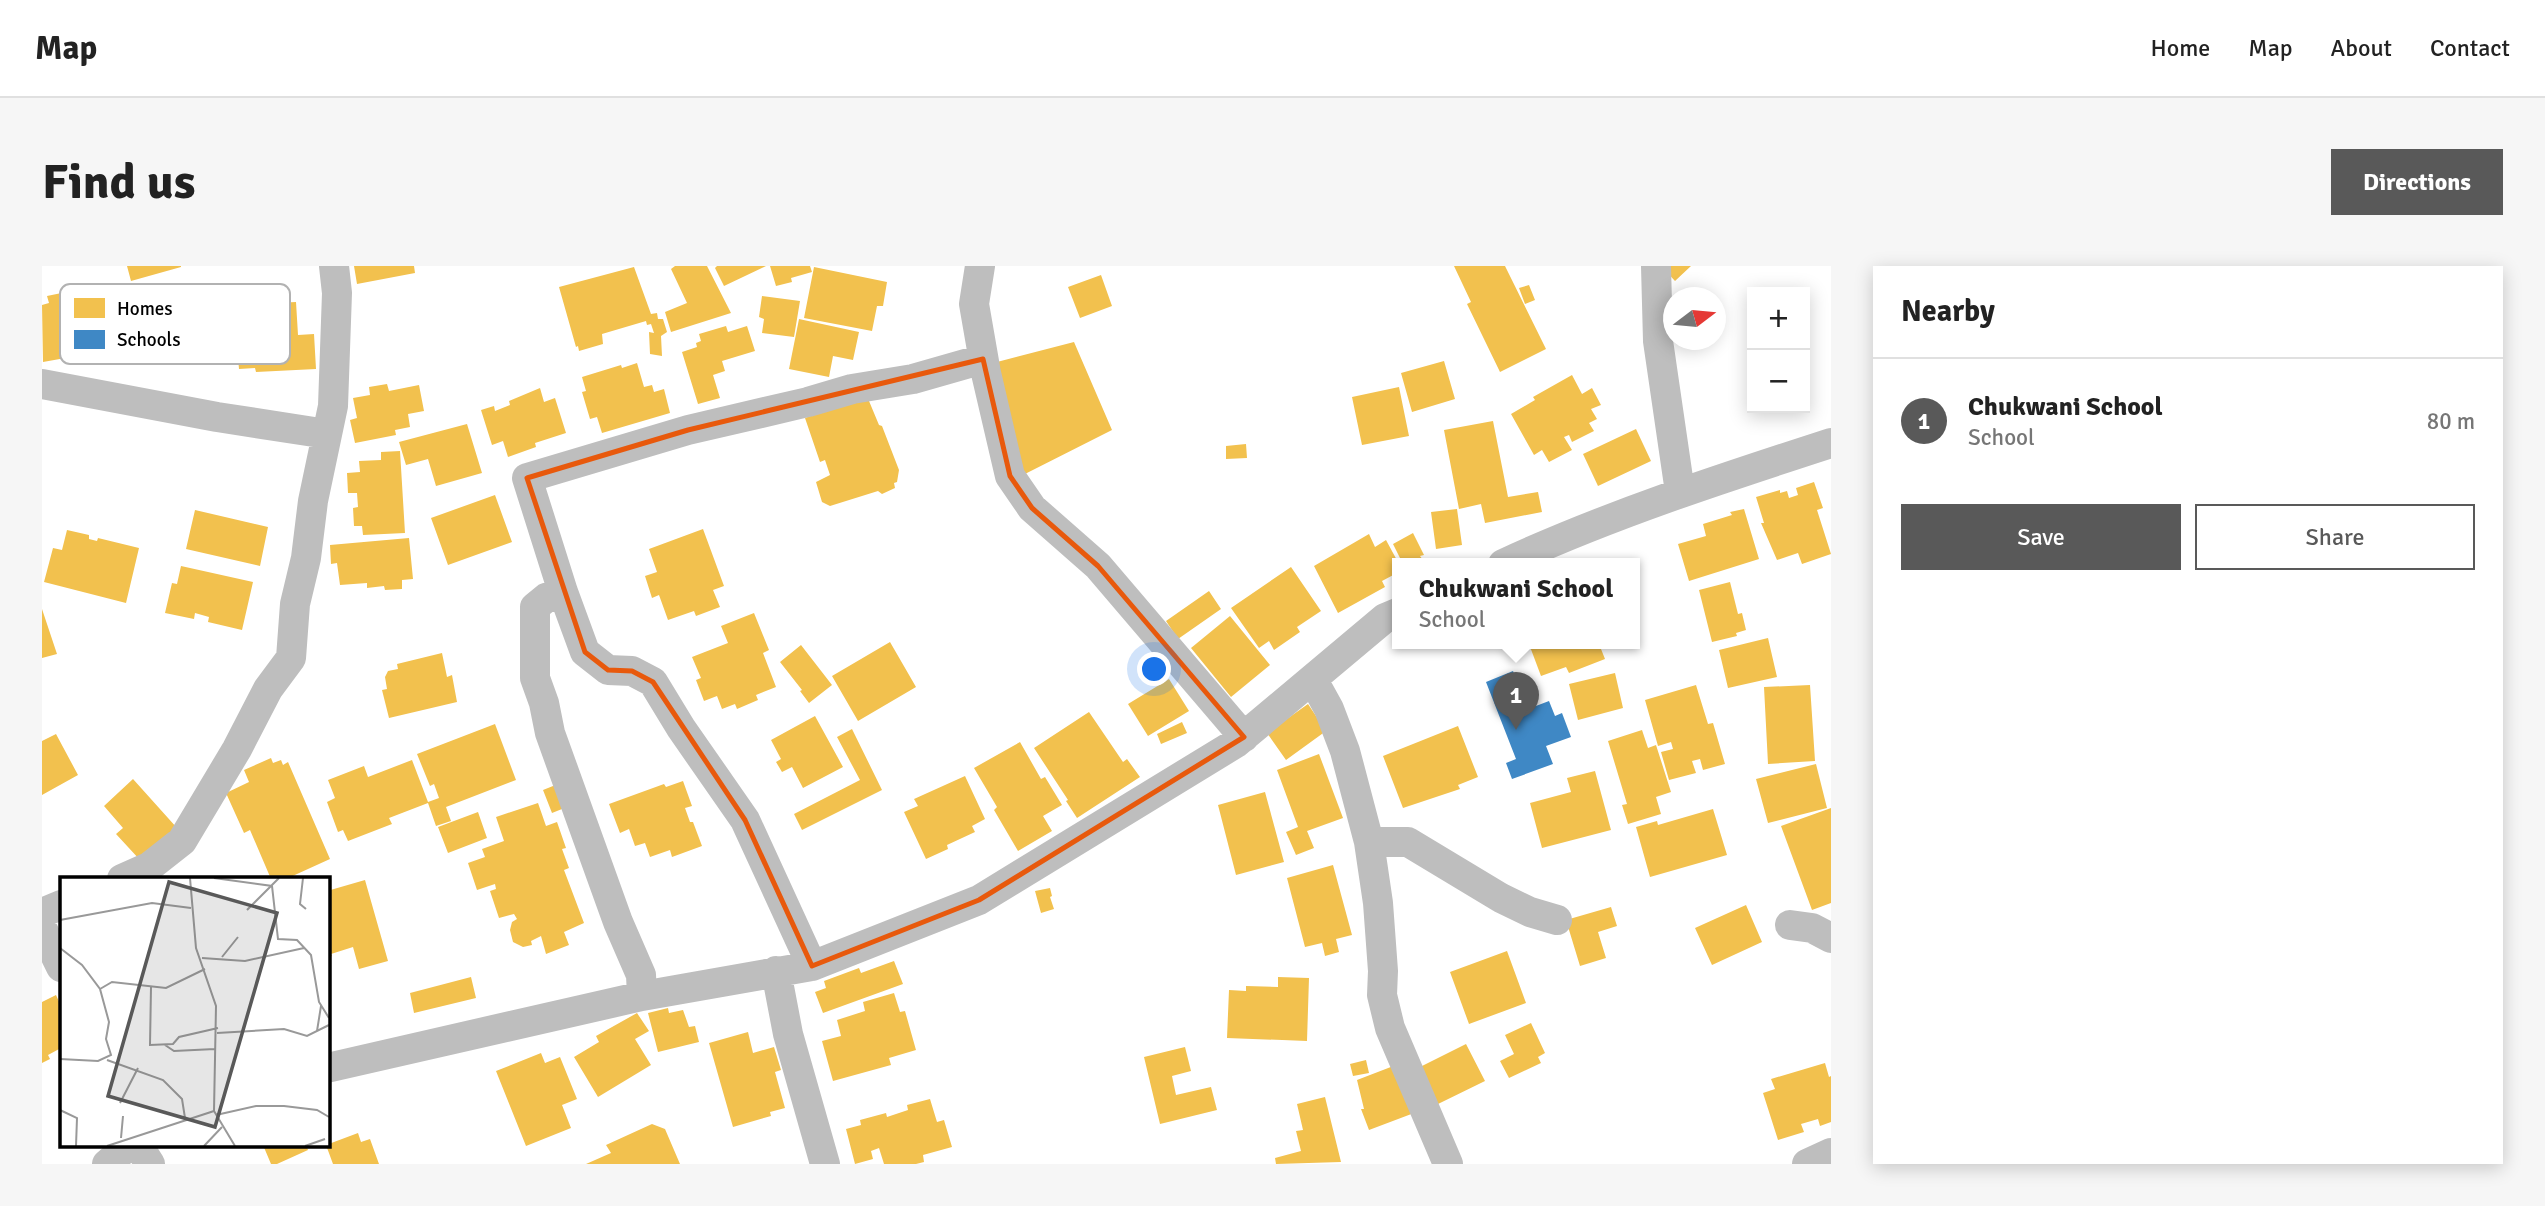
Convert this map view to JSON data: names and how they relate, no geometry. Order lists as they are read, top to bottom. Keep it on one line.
{"legend":["Homes","Schools"],"north":"right","page":{"header":"Map","nav":["Home","Map","About","Contact"],"buttons":["Directions",["Save","Share"]],"title":"Find us","heading":"Nearby","map_buttons":["+","−"],"list":[{"mark":"1","name":"Chukwani School","note":"School","value":"80 m"}],"popup":["Chukwani School","School"],"pins":"1"}}
